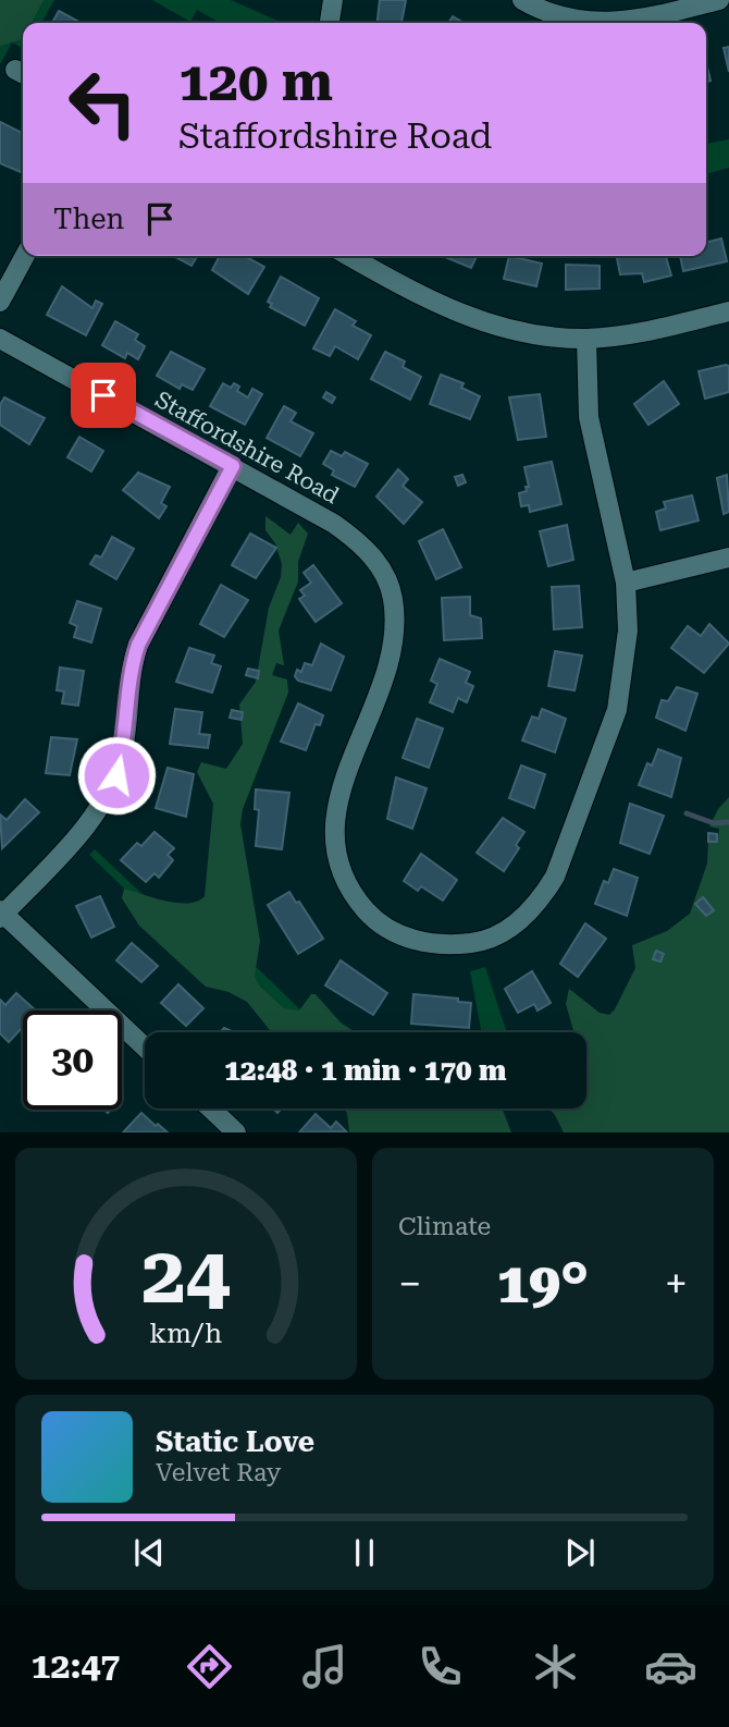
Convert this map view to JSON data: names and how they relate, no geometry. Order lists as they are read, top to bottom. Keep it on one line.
{"streets":{"street":["Staffordshire Road"]},"page":{"turn":["120 m","Staffordshire Road"],"then":"Then","limit":"30","trip":"12:48 · 1 min · 170 m","tile":"Climate","heat":["−","19°","+"],"song":["Static Love","Velvet Ray"],"tabs":"12:47","gauge":["24","km/h"]}}
